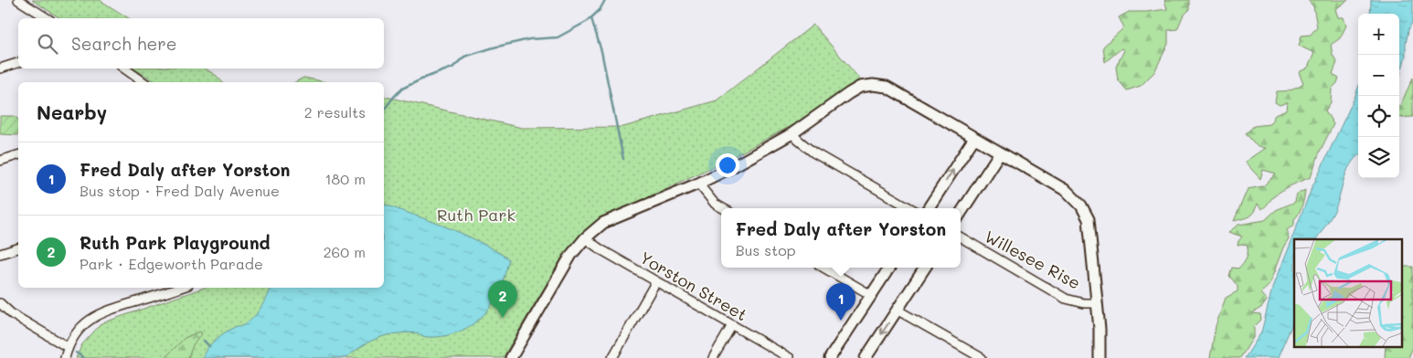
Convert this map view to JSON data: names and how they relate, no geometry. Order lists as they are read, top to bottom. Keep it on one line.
{"streets":{"street":["Willesee Rise","Yorston Street"]},"parks":["Ruth Park"],"page":{"map_buttons":["+","−"],"search":"Search here","heading":["Nearby","2 results"],"list":[{"mark":"1","name":"Fred Daly after Yorston","note":"Bus stop · Fred Daly Avenue","value":"180 m"},{"mark":"2","name":"Ruth Park Playground","note":"Park · Edgeworth Parade","value":"260 m"}],"popup":["Fred Daly after Yorston","Bus stop"],"pins":["2","1"]}}
